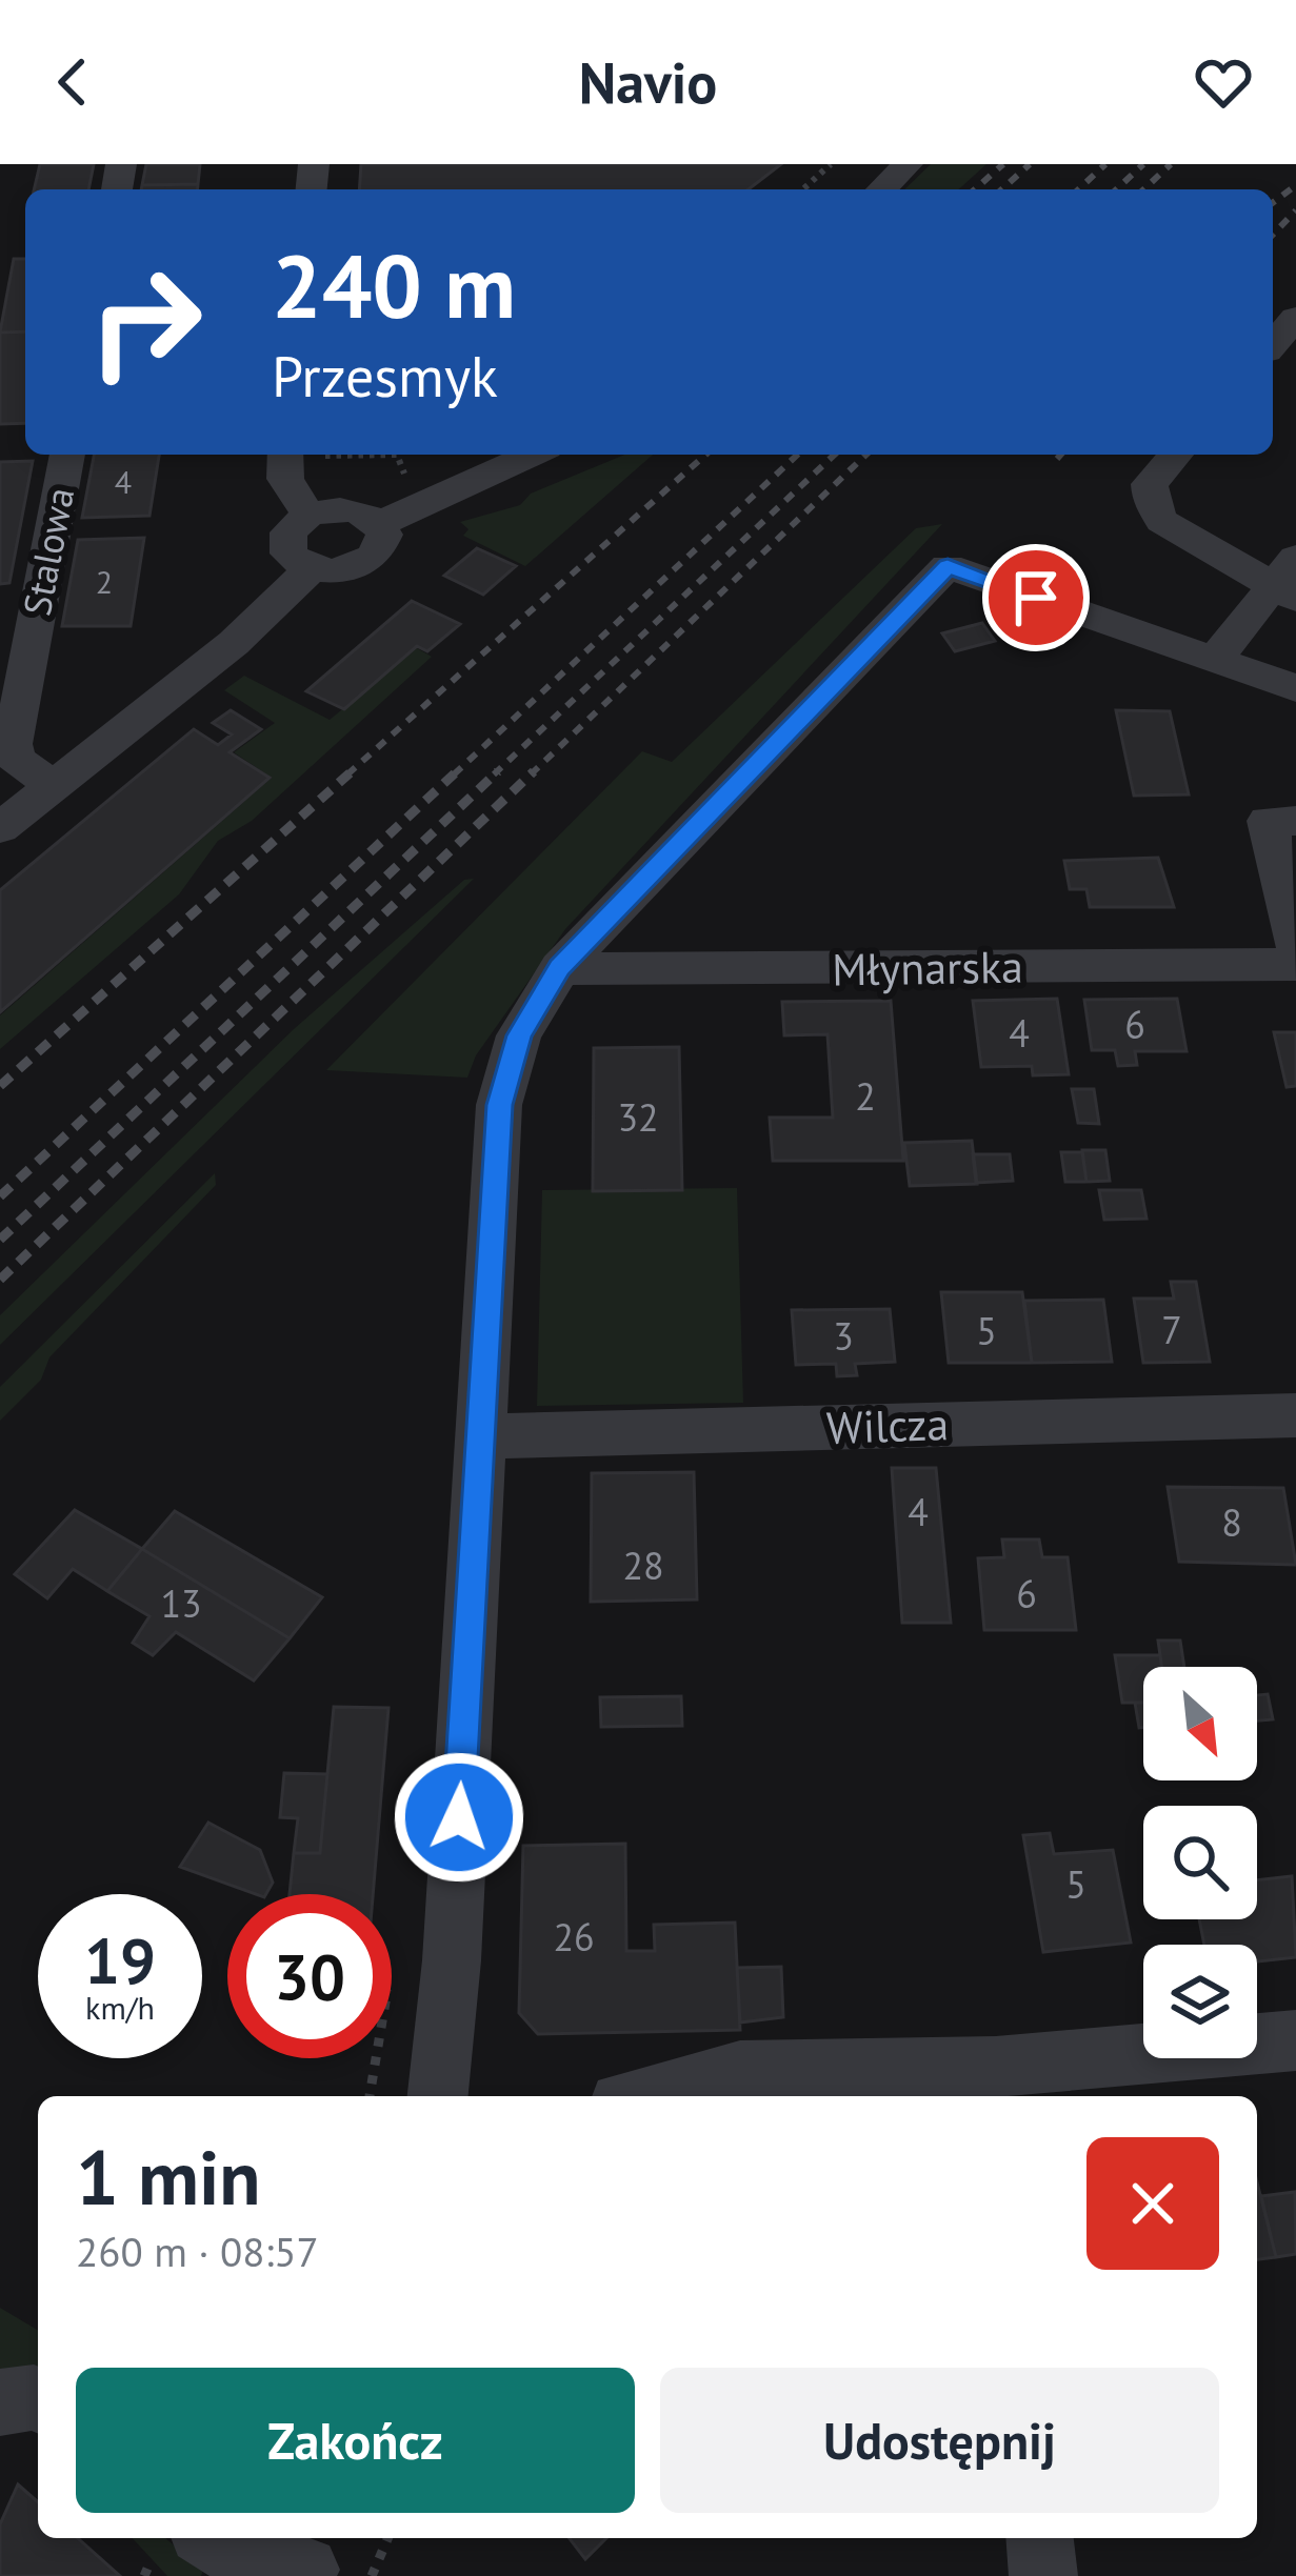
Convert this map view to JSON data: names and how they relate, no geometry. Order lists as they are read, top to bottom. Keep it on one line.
{"streets":{"street":["Stalowa","Młynarska","Wilcza"]},"house_numbers":["4","2","6","4","2","32","7","5","3","4","8","28","6","13","5","26"],"north":"bottom right","page":{"header":"Navio","turn":["240 m","Przesmyk"],"speed":"19 km/h","limit":"30","heading":["1 min","260 m · 08:57"],"buttons":["Zakończ","Udostępnij"]}}
